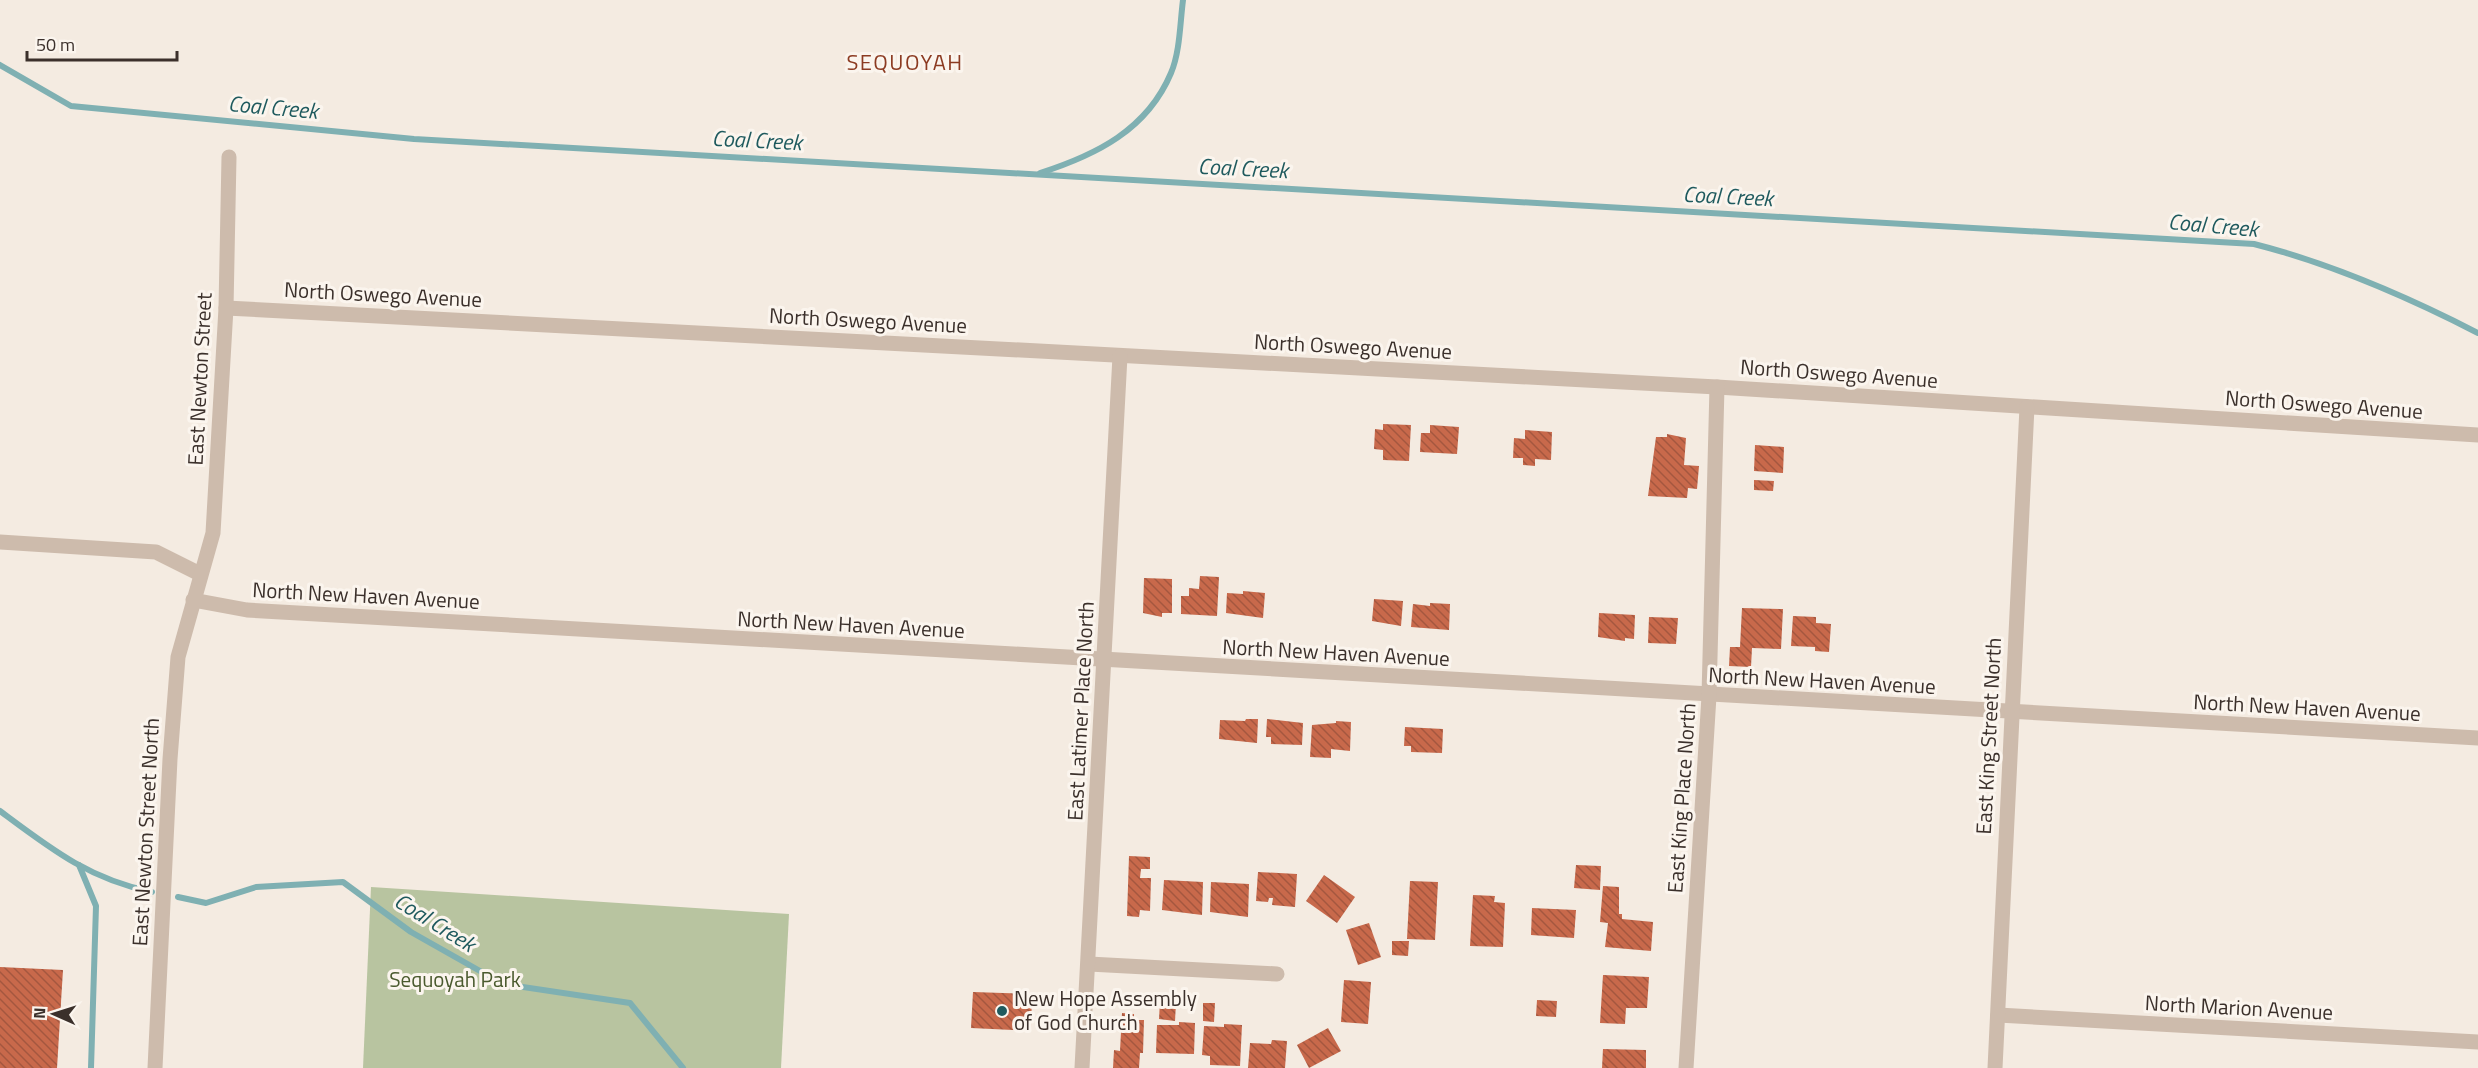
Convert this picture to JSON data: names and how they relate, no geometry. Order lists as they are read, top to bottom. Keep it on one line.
{"streets":{"street":["North Oswego Avenue","East Newton Street","North New Haven Avenue","East Latimer Place North","East King Street North","East King Place North","East Newton Street North","North Marion Avenue"]},"crossings":[["North Oswego Avenue","East Newton Street"],["North Oswego Avenue","East Latimer Place North"],["North Oswego Avenue","East King Street North"],["North Oswego Avenue","East King Place North"],["East Newton Street","North New Haven Avenue"],["East Newton Street","East Newton Street North"],["North New Haven Avenue","East Latimer Place North"],["North New Haven Avenue","East King Street North"],["North New Haven Avenue","East King Place North"],["North New Haven Avenue","East Newton Street North"],["East King Street North","North Marion Avenue"]],"districts":["SEQUOYAH"],"water":["Coal Creek"],"parks":["Sequoyah Park"],"places":["New Hope Assembly of God Church"],"scale_bar":"50 m","north":"left"}
